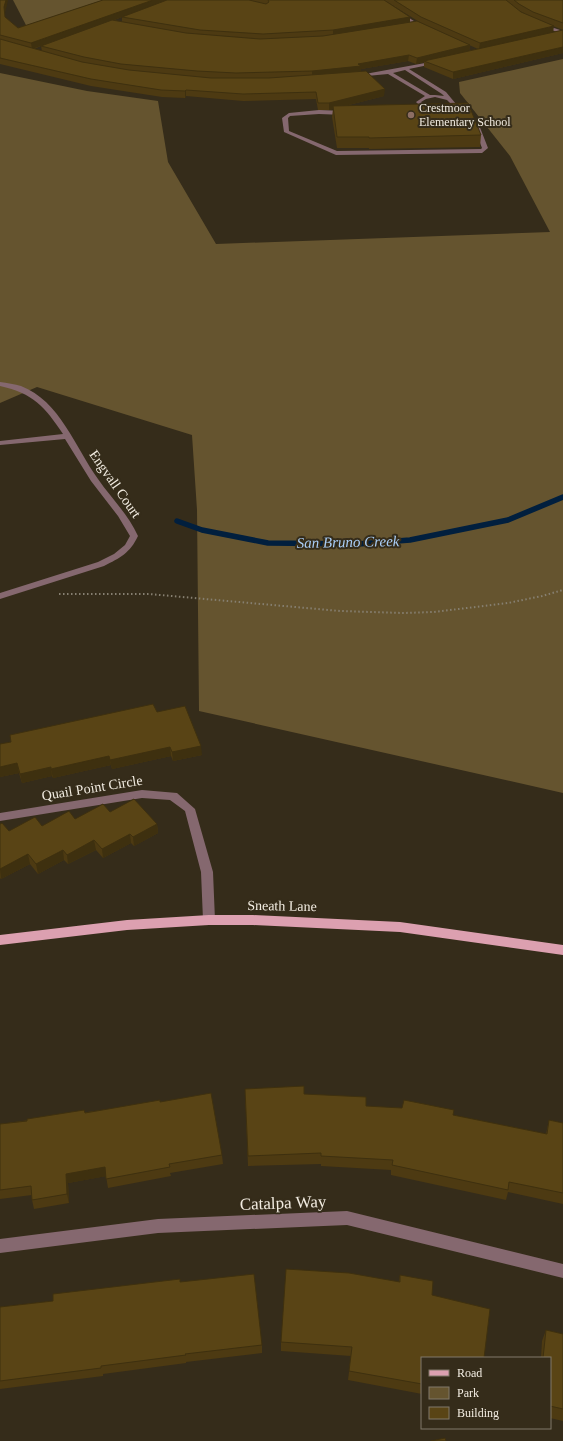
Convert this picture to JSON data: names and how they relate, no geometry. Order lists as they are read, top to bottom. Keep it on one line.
{"streets":{"main road":["Sneath Lane"],"street":["Engvall Court","Quail Point Circle","Catalpa Way"]},"crossings":[["Quail Point Circle","Sneath Lane"]],"water":["San Bruno Creek"],"places":["Crestmoor Elementary School"],"legend":["Road","Park","Building"]}
